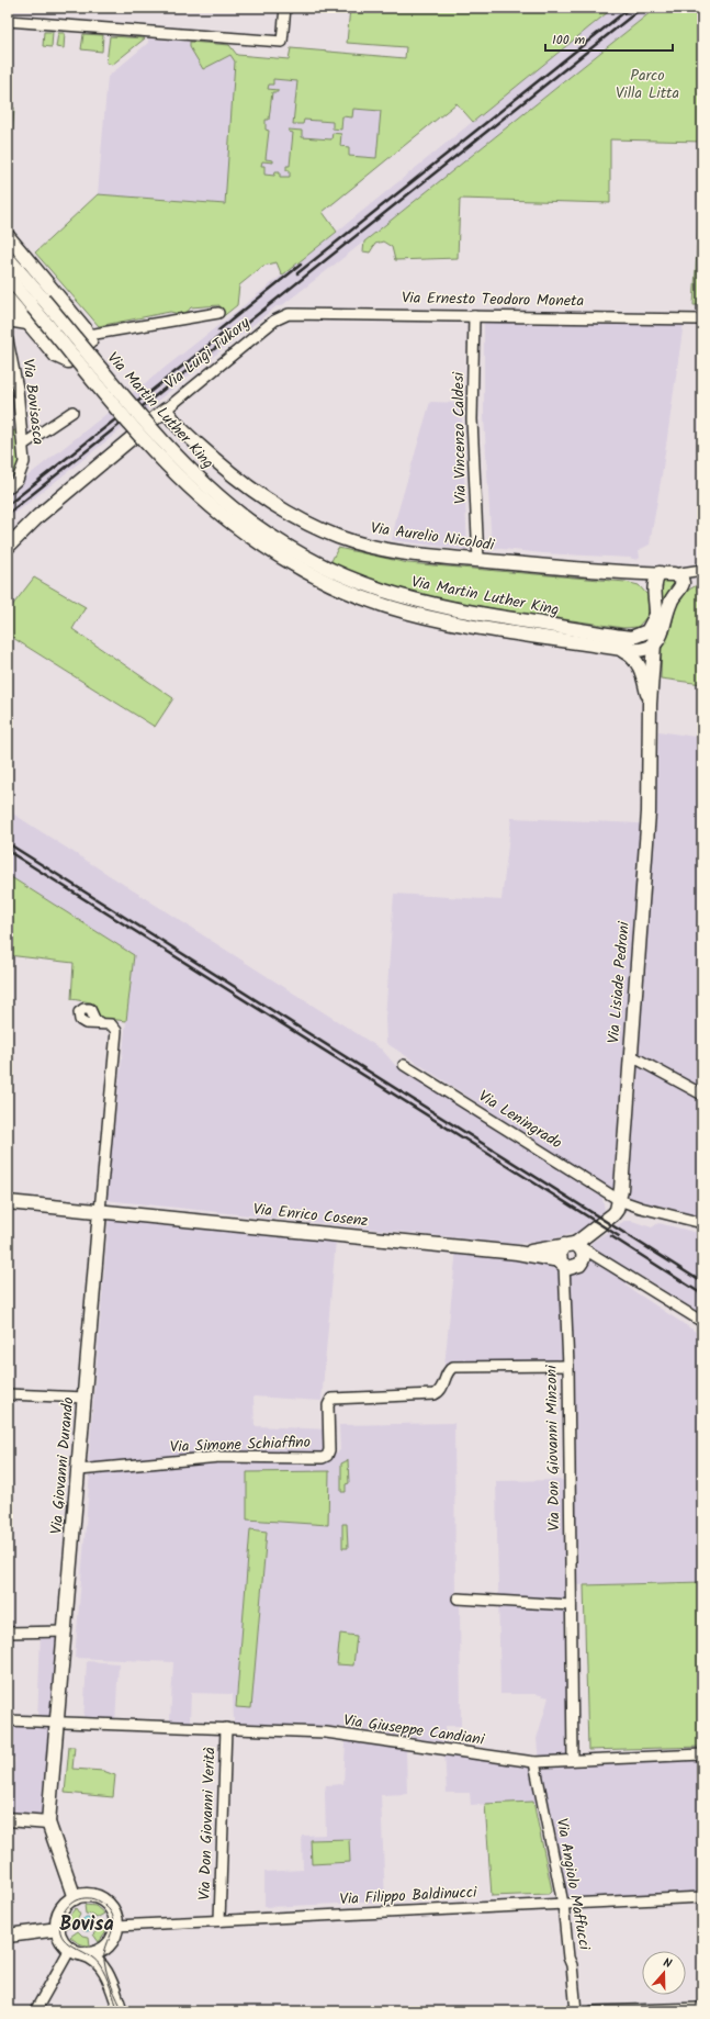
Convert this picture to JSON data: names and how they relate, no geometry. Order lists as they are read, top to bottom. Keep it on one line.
{"streets":{"street":["Via Ernesto Teodoro Moneta","Via Luigi Tukory","Via Bovisasca","Via Martin Luther King","Via Vincenzo Caldesi","Via Aurelio Nicolodi","Via Lisiade Pedroni","Via Leningrado","Via Enrico Cosenz","Via Simone Schiaffino","Via Don Giovanni Minzoni","Via Giovanni Durando","Via Giuseppe Candiani","Via Don Giovanni Verità","Via Angiolo Maffucci","Via Filippo Baldinucci"]},"crossings":[["Via Ernesto Teodoro Moneta","Via Luigi Tukory"],["Via Ernesto Teodoro Moneta","Via Vincenzo Caldesi"],["Via Luigi Tukory","Via Aurelio Nicolodi"],["Via Martin Luther King","Via Lisiade Pedroni"],["Via Vincenzo Caldesi","Via Aurelio Nicolodi"],["Via Lisiade Pedroni","Via Leningrado"],["Via Lisiade Pedroni","Via Enrico Cosenz"],["Via Enrico Cosenz","Via Don Giovanni Minzoni"],["Via Enrico Cosenz","Via Giovanni Durando"],["Via Simone Schiaffino","Via Don Giovanni Minzoni"],["Via Simone Schiaffino","Via Giovanni Durando"],["Via Don Giovanni Minzoni","Via Giuseppe Candiani"],["Via Giovanni Durando","Via Giuseppe Candiani"],["Via Giuseppe Candiani","Via Don Giovanni Verità"],["Via Giuseppe Candiani","Via Angiolo Maffucci"],["Via Don Giovanni Verità","Via Filippo Baldinucci"],["Via Angiolo Maffucci","Via Filippo Baldinucci"]],"districts":["Bovisa"],"parks":["Parco Villa Litta"],"scale_bar":"100 m","north":"top"}
